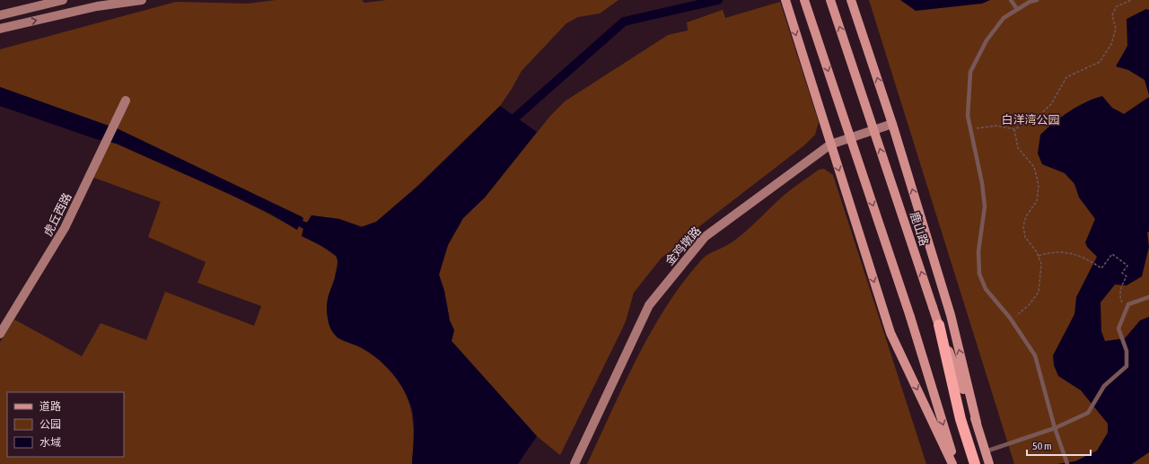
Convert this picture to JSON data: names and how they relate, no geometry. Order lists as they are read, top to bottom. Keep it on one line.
{"streets":{"main road":["鹿山路"],"street":["虎丘西路","金鸡墩路"]},"parks":["白洋湾公园"],"legend":["道路","公园","水域"],"scale_bar":"50 m"}
